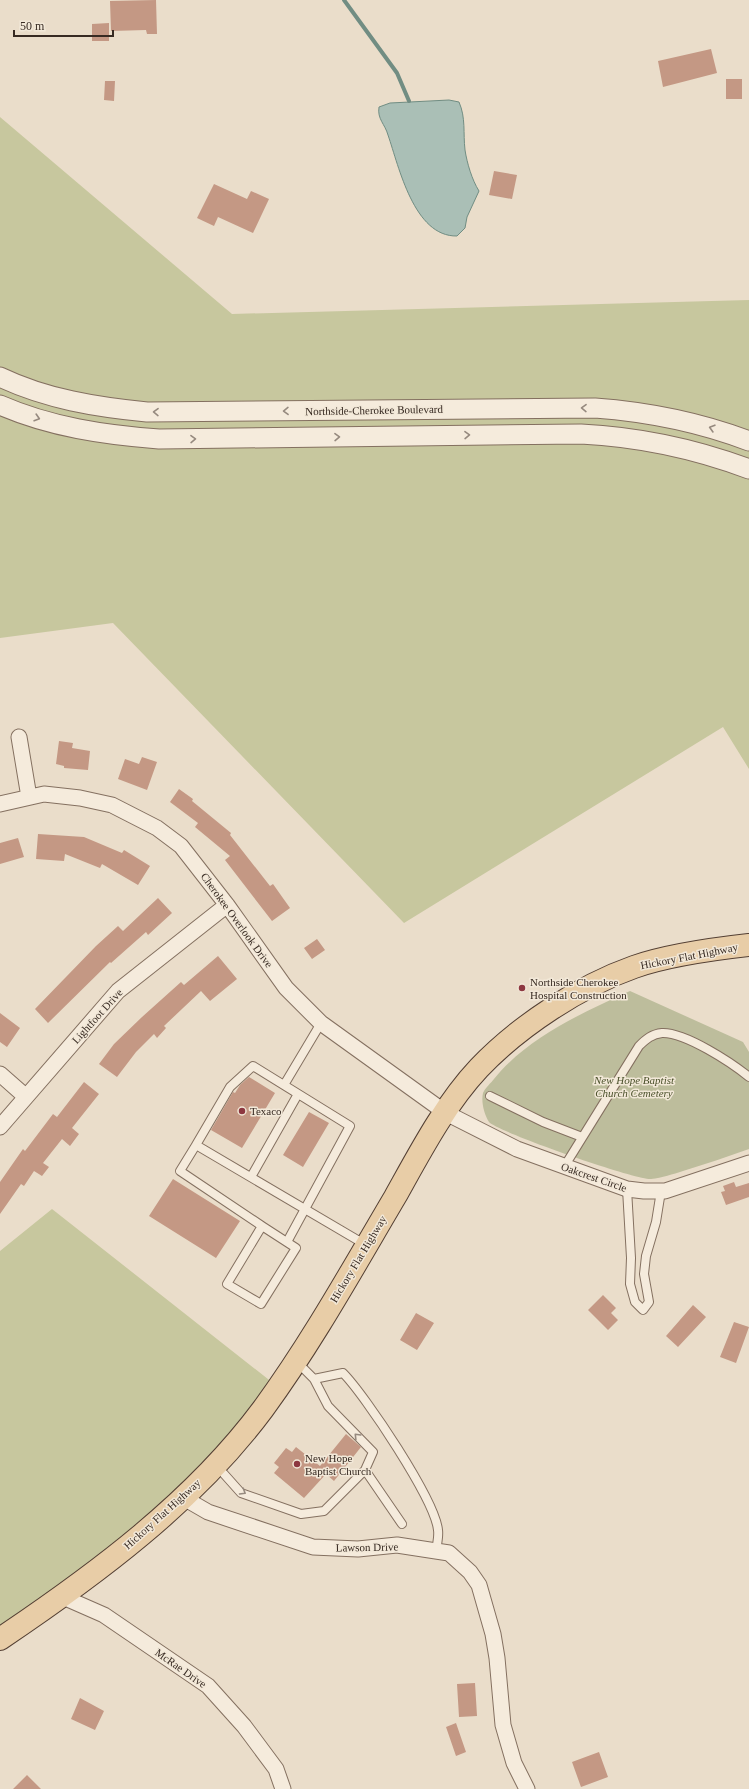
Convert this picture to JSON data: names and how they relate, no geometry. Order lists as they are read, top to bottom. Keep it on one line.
{"streets":{"main road":["Hickory Flat Highway"],"street":["Northside-Cherokee Boulevard","Cherokee Overlook Drive","Lightfoot Drive","Oakcrest Circle","Lawson Drive","McRae Drive"]},"crossings":[["Cherokee Overlook Drive","Hickory Flat Highway"],["Cherokee Overlook Drive","Lightfoot Drive"],["Cherokee Overlook Drive","Oakcrest Circle"],["Hickory Flat Highway","Oakcrest Circle"],["Hickory Flat Highway","Lawson Drive"],["Hickory Flat Highway","McRae Drive"]],"parks":["New Hope Baptist Church Cemetery"],"places":["Northside Cherokee Hospital Construction","Texaco","New Hope Baptist Church"],"scale_bar":"50 m"}
